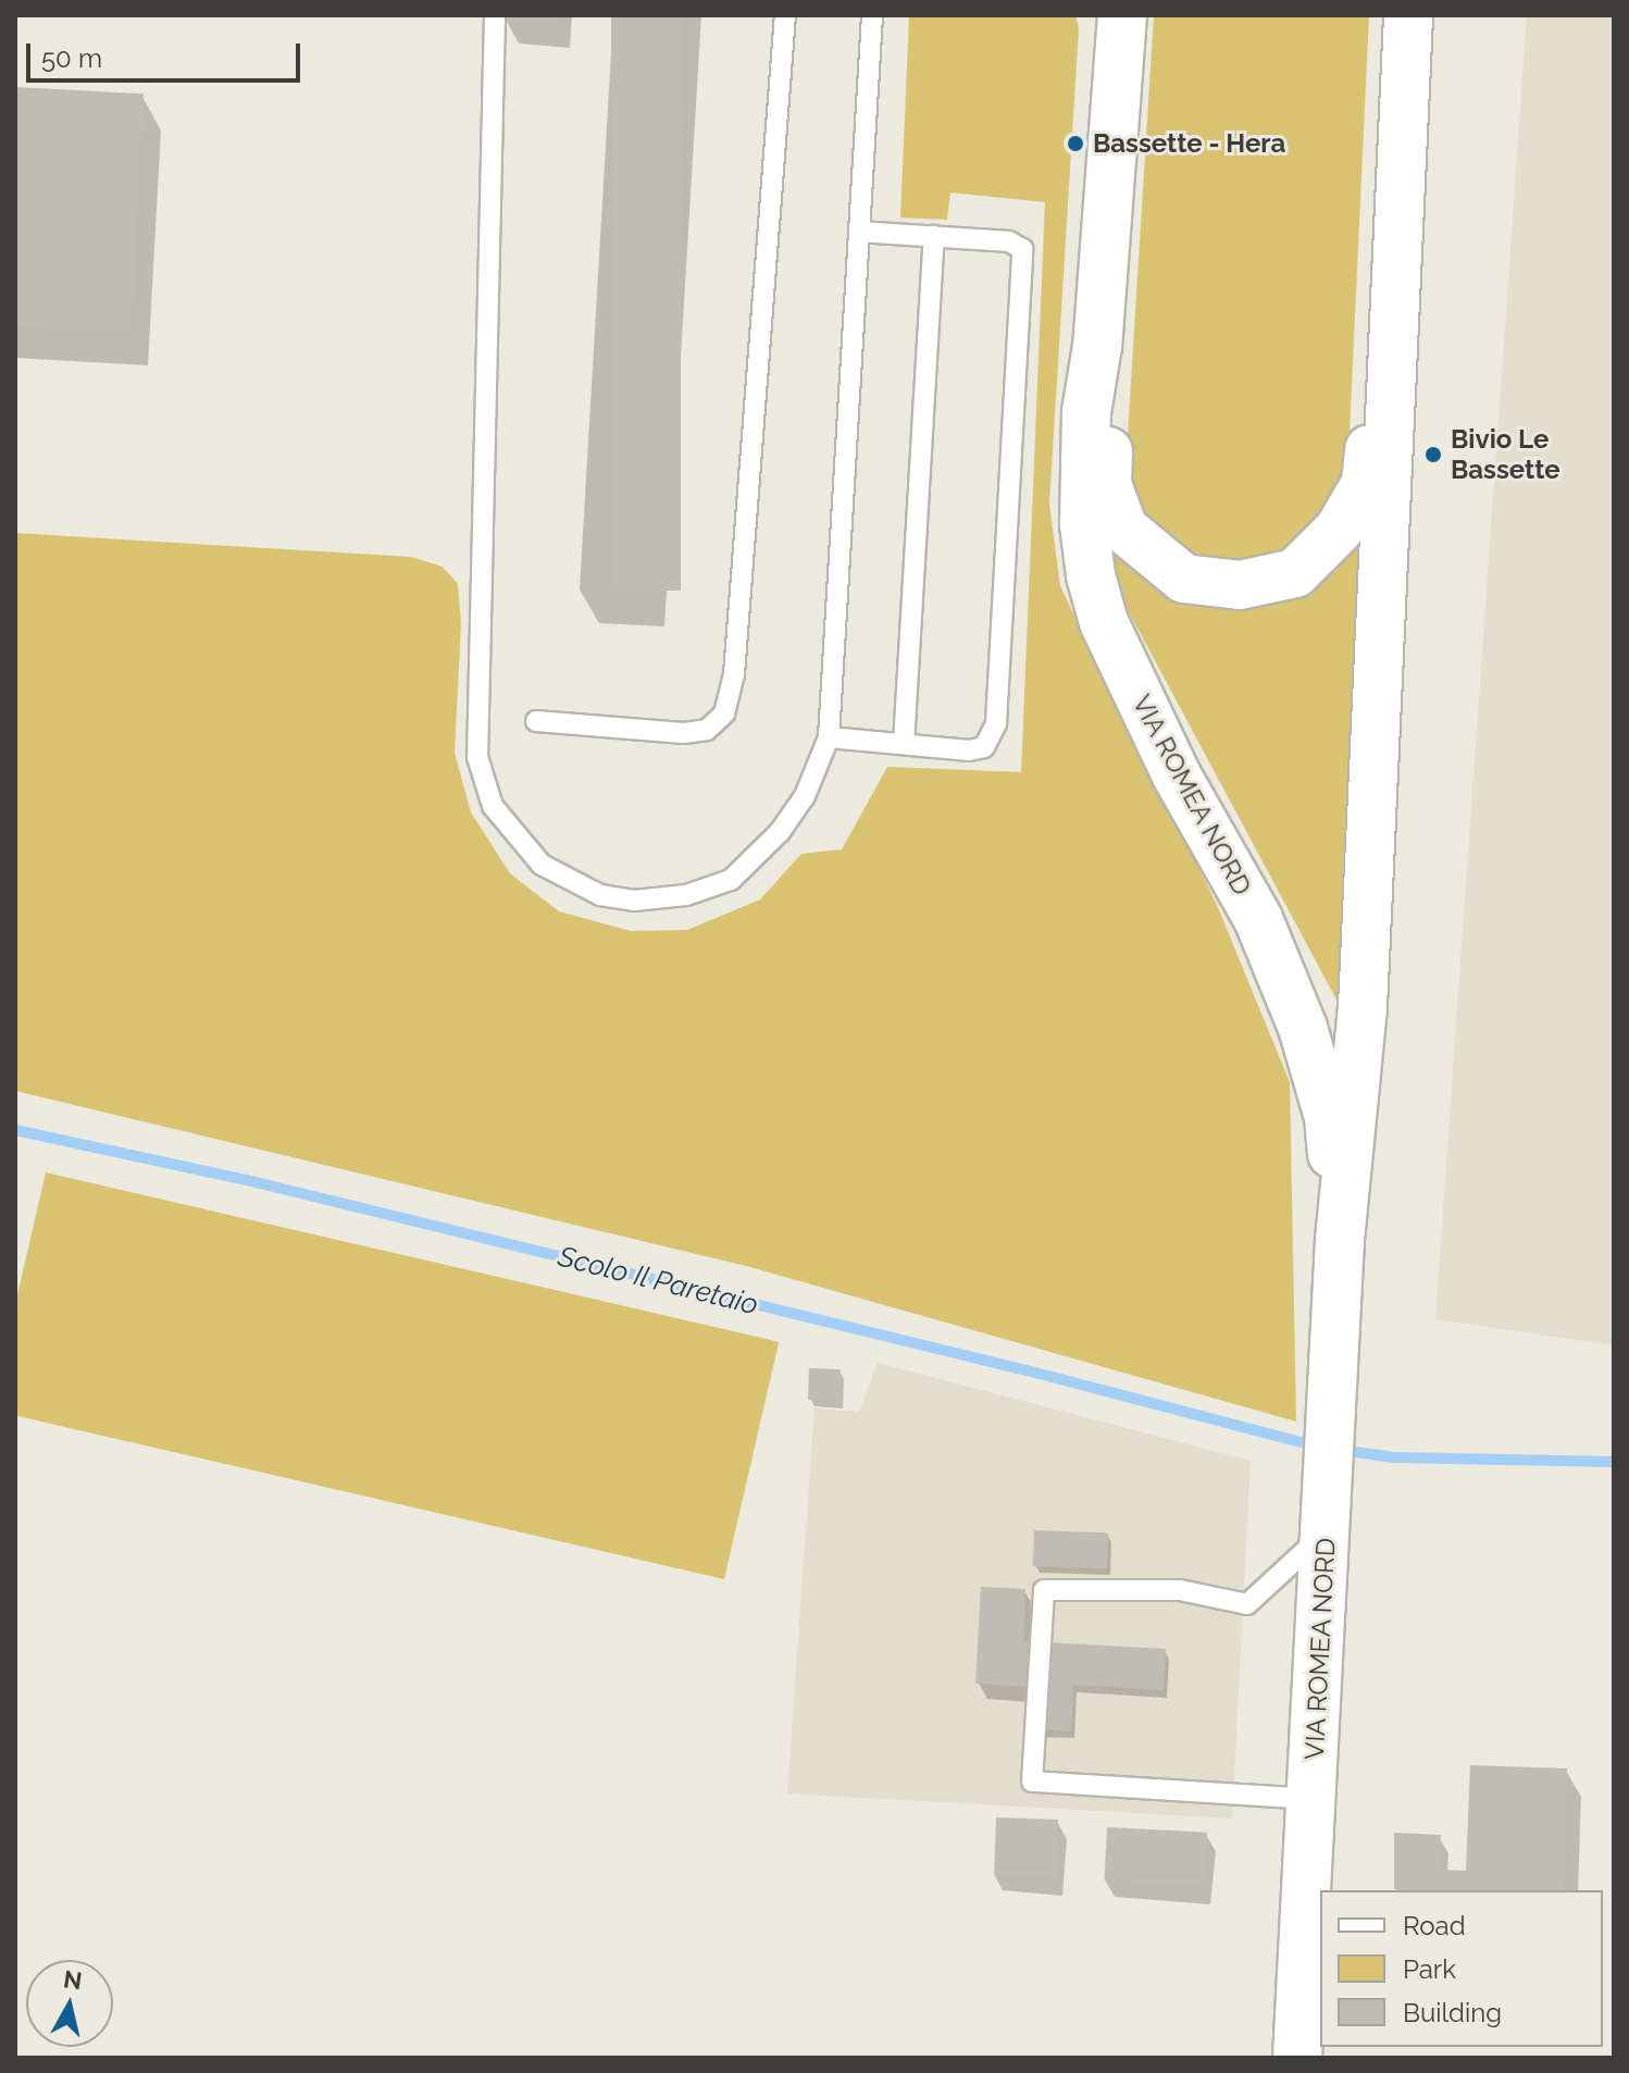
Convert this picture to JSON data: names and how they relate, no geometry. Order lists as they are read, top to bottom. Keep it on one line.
{"streets":{"main road":["VIA ROMEA NORD"]},"water":["Scolo Il Paretaio"],"places":["Bassette - Hera","Bivio Le Bassette"],"legend":["Road","Park","Building"],"scale_bar":"50 m","north":"top"}
